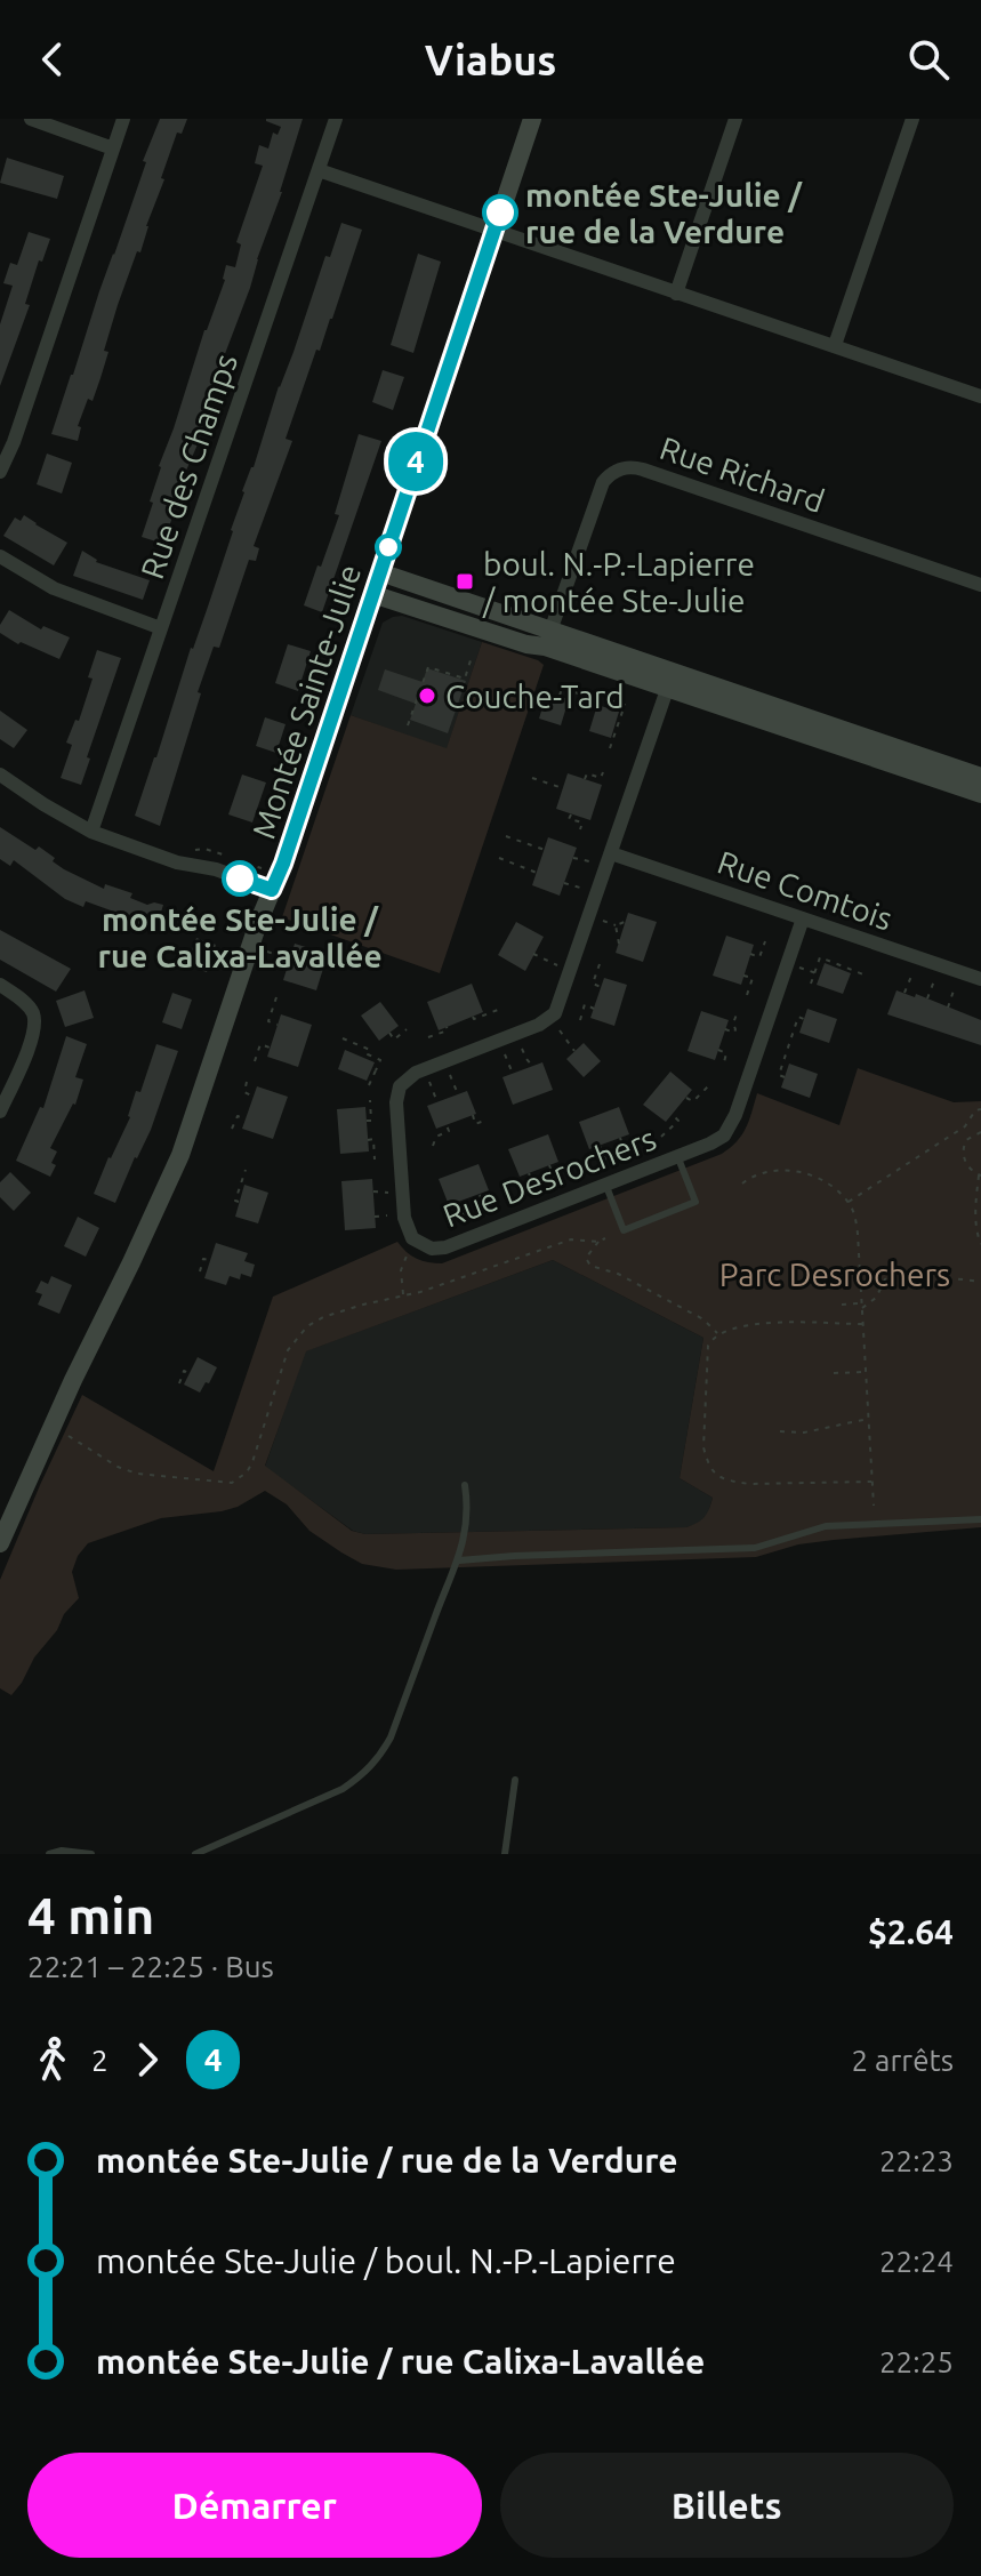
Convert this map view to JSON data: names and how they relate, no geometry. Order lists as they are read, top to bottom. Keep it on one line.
{"streets":{"main road":["Montée Sainte-Julie"],"street":["Rue des Champs","Rue Richard","Rue Comtois","Rue Desrochers"]},"crossings":[["Rue Comtois","Rue Desrochers"]],"parks":["Parc Desrochers"],"places":{"other":["montée Ste-Julie / rue de la Verdure","Couche-Tard","montée Ste-Julie / rue Calixa-Lavallée"],"transit":["boul. N.-P.-Lapierre / montée Ste-Julie"]},"lines":["bus line 4"],"page":{"header":"Viabus","on_map":"4","heading":["4 min","22:21 – 22:25 · Bus","$2.64"],"legs":["2","4","2 arrêts"],"list":[{"name":"montée Ste-Julie / rue de la Verdure","value":"22:23"},{"name":"montée Ste-Julie / boul. N.-P.-Lapierre","value":"22:24"},{"name":"montée Ste-Julie / rue Calixa-Lavallée","value":"22:25"}],"buttons":["Démarrer","Billets"]}}
